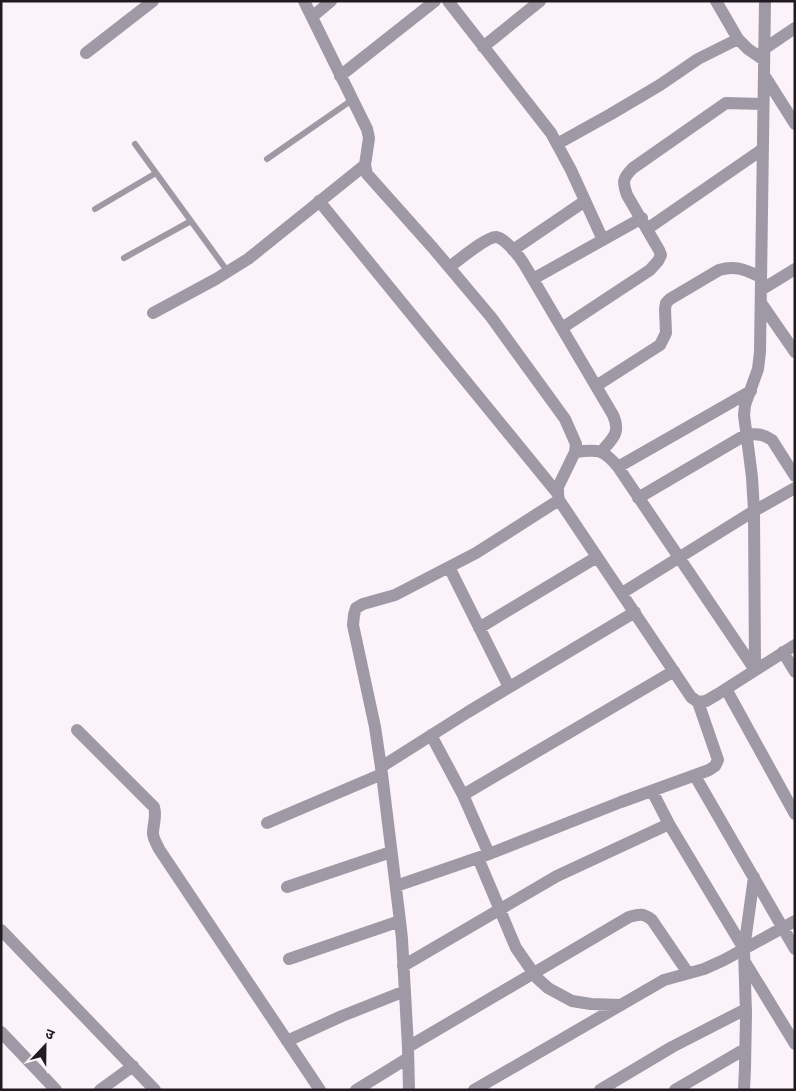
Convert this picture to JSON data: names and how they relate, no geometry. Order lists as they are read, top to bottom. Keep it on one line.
{"north":"top"}
